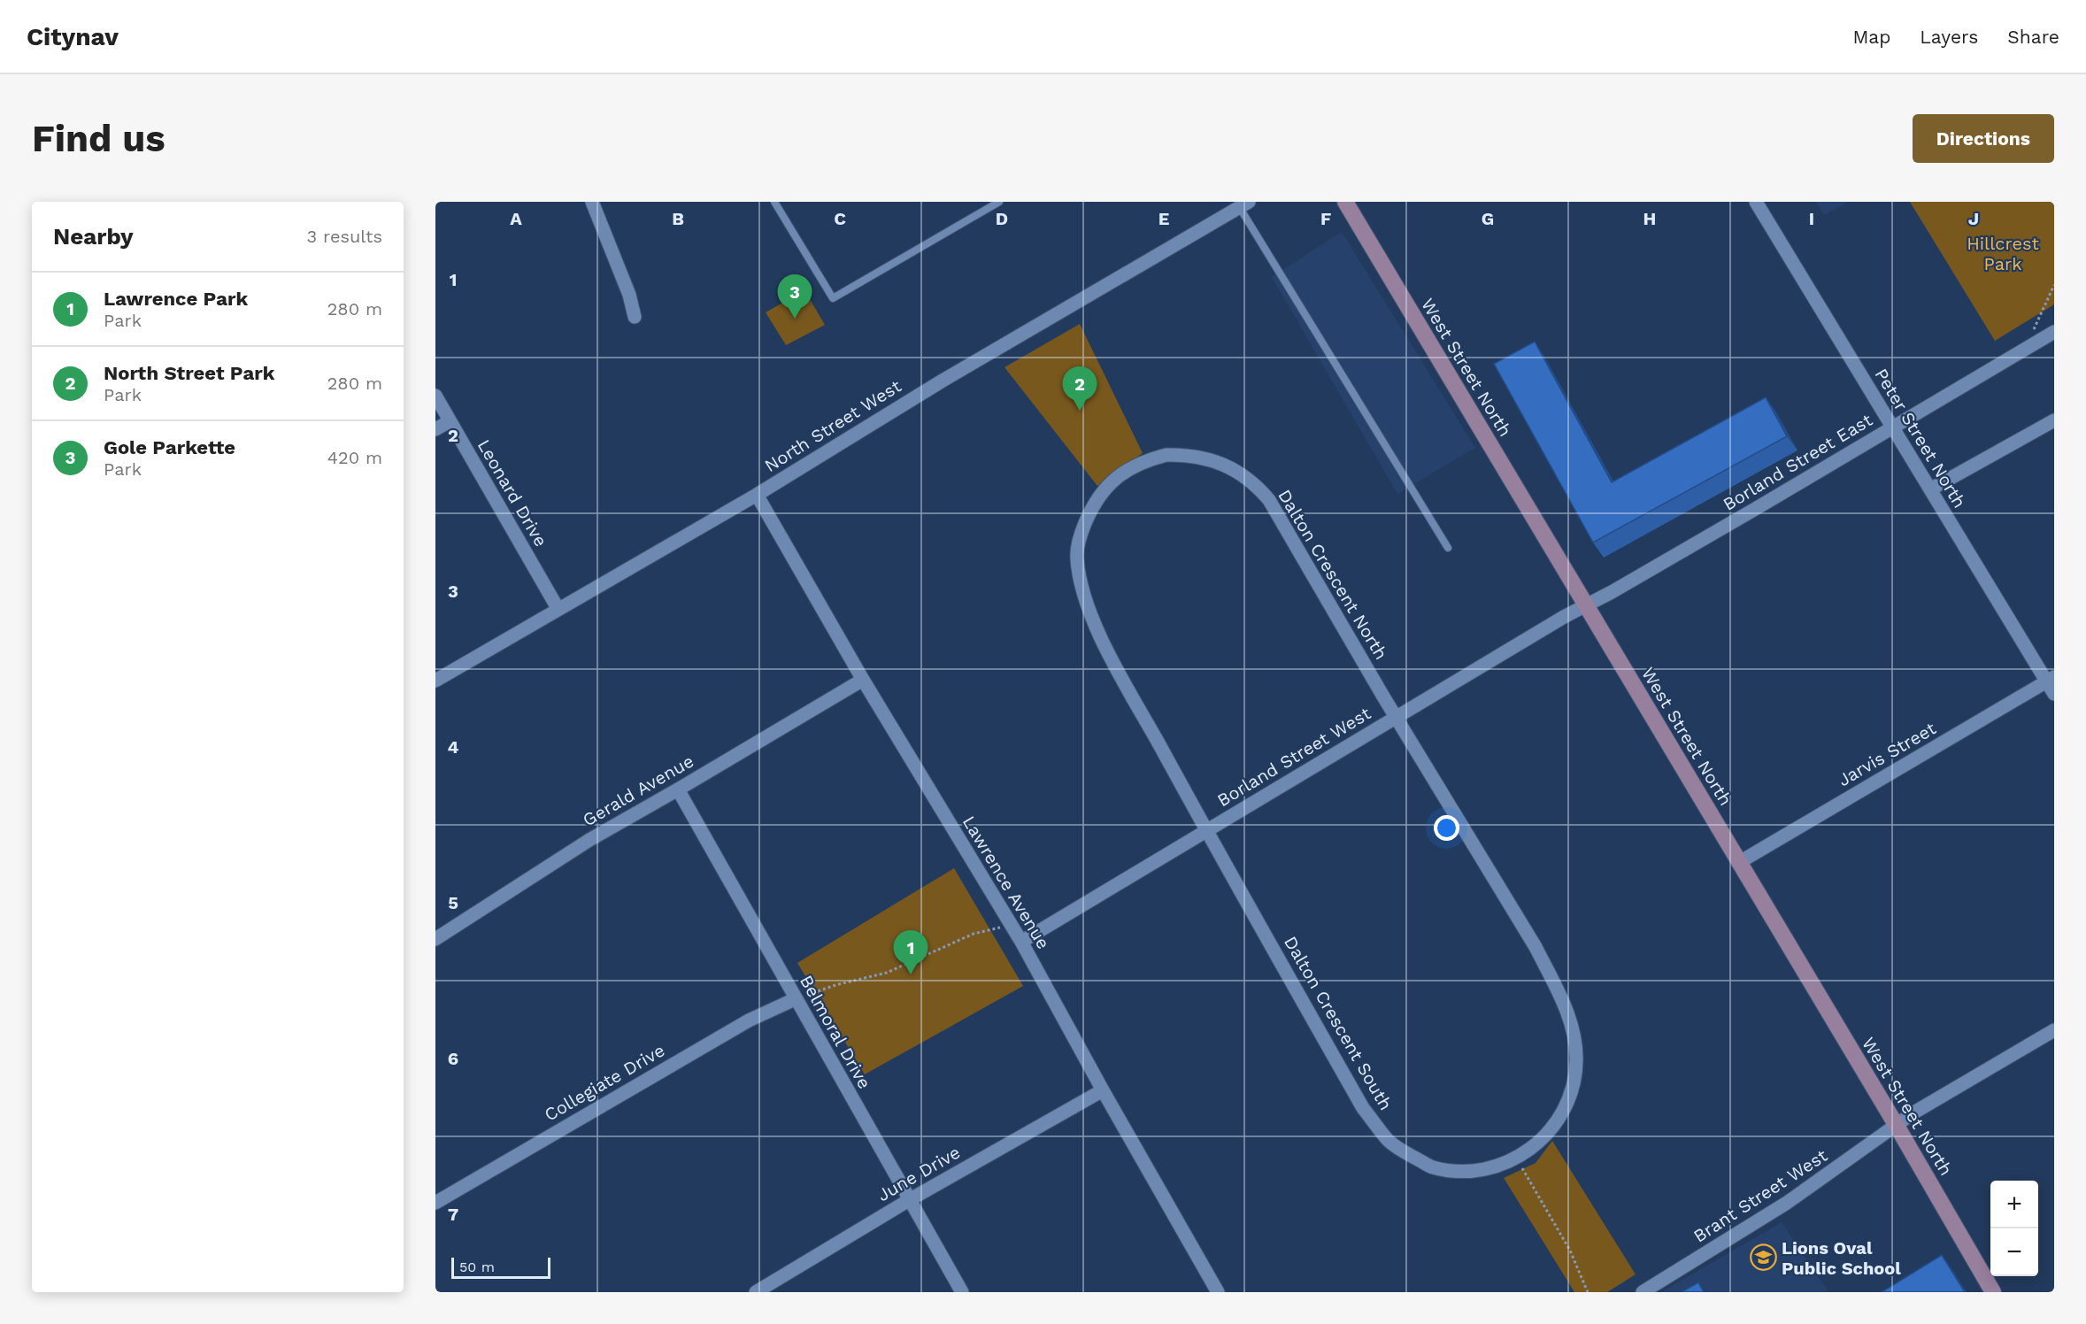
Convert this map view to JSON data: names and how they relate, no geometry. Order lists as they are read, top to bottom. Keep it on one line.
{"streets":{"main road":["West Street North"],"street":["North Street West","Peter Street North","Borland Street East","Leonard Drive","Dalton Crescent North","Jarvis Street","Borland Street West","Gerald Avenue","Lawrence Avenue","Dalton Crescent South","Belmoral Drive","Collegiate Drive","June Drive","Brant Street West"]},"crossings":[["West Street North","Borland Street East"],["West Street North","Jarvis Street"],["West Street North","Borland Street West"],["West Street North","Brant Street West"],["North Street West","Leonard Drive"],["North Street West","Lawrence Avenue"],["Peter Street North","Borland Street East"],["Peter Street North","Jarvis Street"],["Borland Street East","Borland Street West"],["Dalton Crescent North","Borland Street West"],["Dalton Crescent North","Dalton Crescent South"],["Borland Street West","Lawrence Avenue"],["Borland Street West","Dalton Crescent South"],["Gerald Avenue","Lawrence Avenue"],["Gerald Avenue","Belmoral Drive"],["Lawrence Avenue","June Drive"],["Belmoral Drive","Collegiate Drive"],["Belmoral Drive","June Drive"]],"parks":["Hillcrest Park"],"places":{"school or university":["Lions Oval Public School"]},"scale_bar":"50 m","page":{"header":"Citynav","nav":["Map","Layers","Share"],"buttons":"Directions","title":"Find us","heading":["Nearby","3 results"],"list":[{"mark":"1","name":"Lawrence Park","note":"Park","value":"280 m"},{"mark":"2","name":"North Street Park","note":"Park","value":"280 m"},{"mark":"3","name":"Gole Parkette","note":"Park","value":"420 m"}],"pins":["3","2","1"],"map_buttons":["+","−"],"scale":"50 m"},"grid":{"columns":["A","B","C","D","E","F","G","H","I","J"],"rows":["1","2","3","4","5","6","7"]}}
